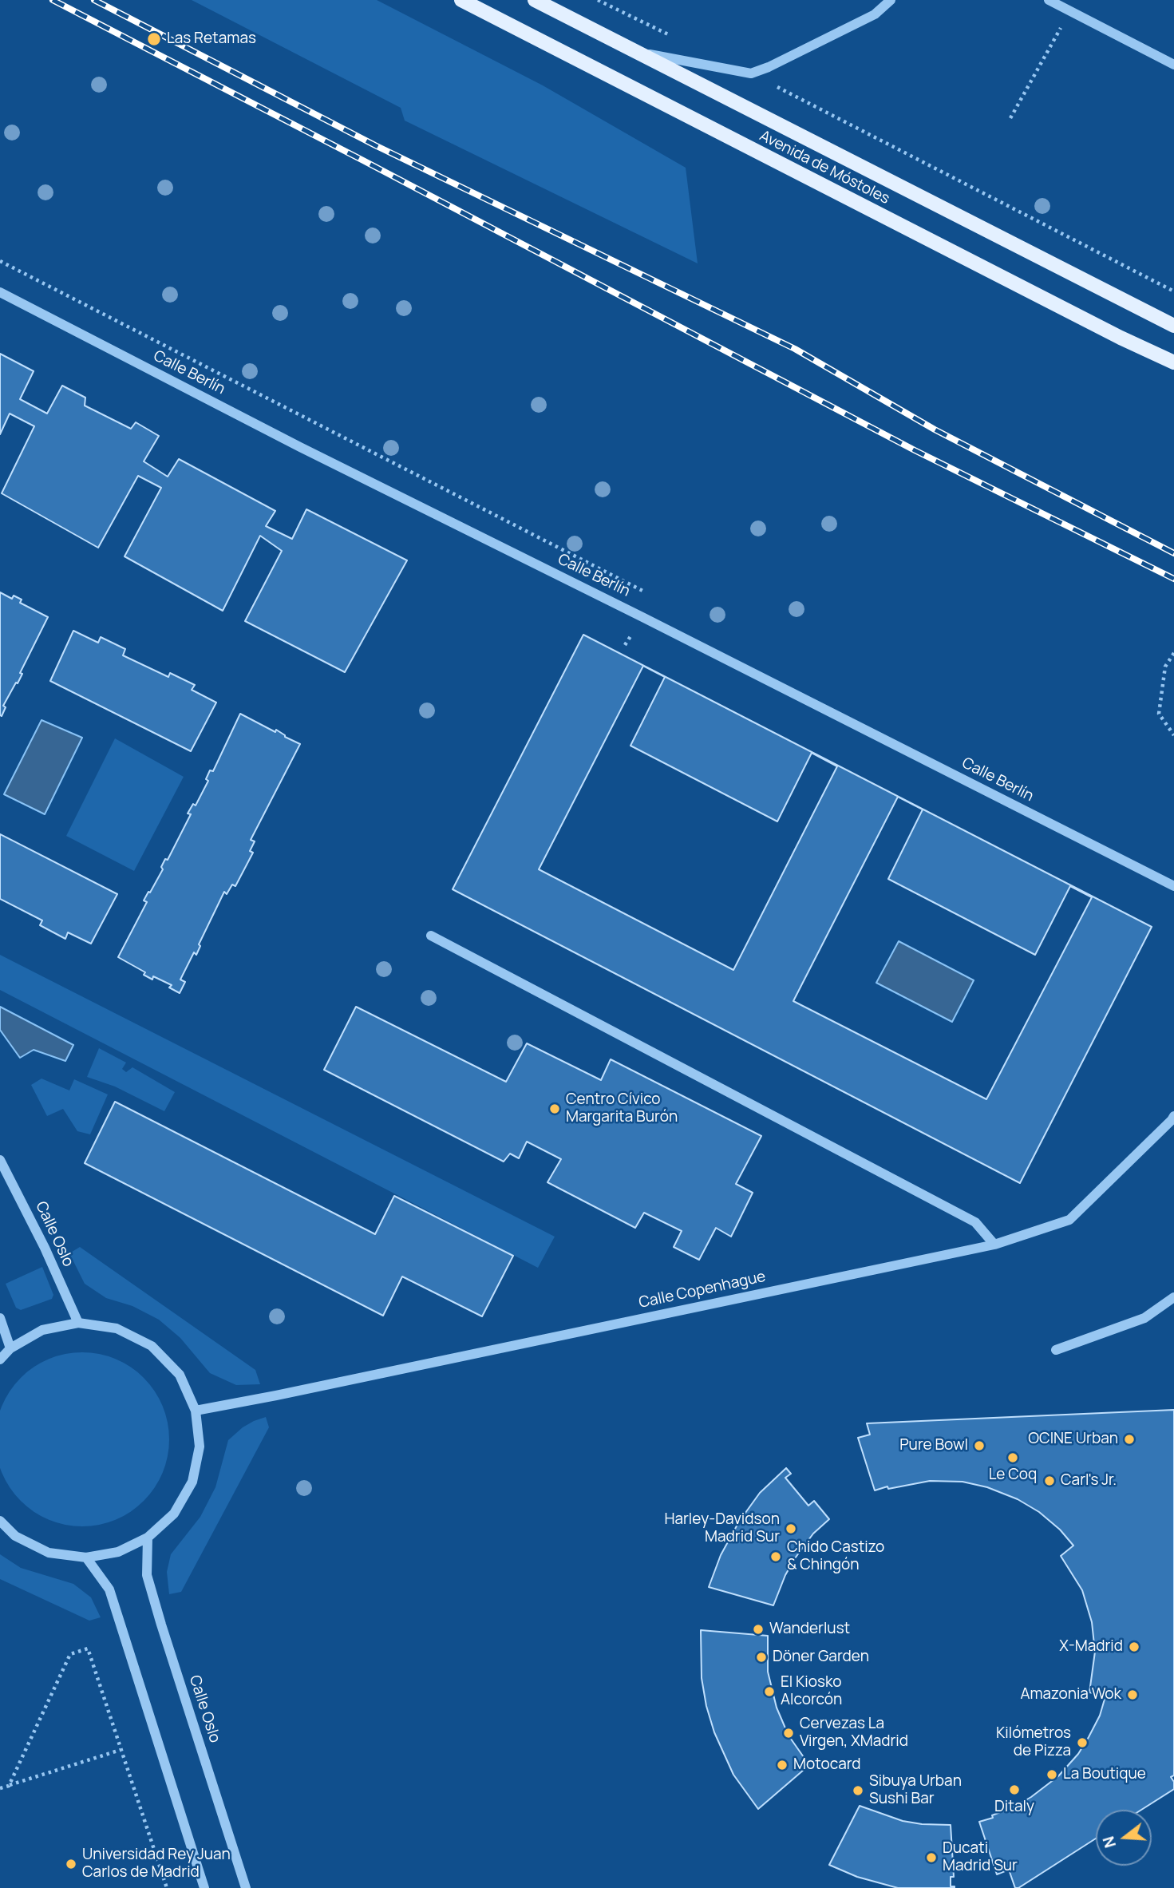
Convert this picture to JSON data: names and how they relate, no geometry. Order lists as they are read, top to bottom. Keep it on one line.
{"streets":{"main road":["Avenida de Móstoles"],"street":["Calle Berlín","Calle Oslo","Calle Copenhague"]},"places":["Las Retamas","Centro Cívico Margarita Burón","OCINE Urban","Pure Bowl","Le Coq","Carl's Jr.","Harley-Davidson Madrid Sur","Chido Castizo & Chingón","Wanderlust","X-Madrid","Döner Garden","El Kiosko Alcorcón","Amazonia Wok","Cervezas La Virgen, XMadrid","Kilómetros de Pizza","Motocard","La Boutique","Ditaly","Sibuya Urban Sushi Bar","Ducati Madrid Sur","Universidad Rey Juan Carlos de Madrid"],"north":"left"}
